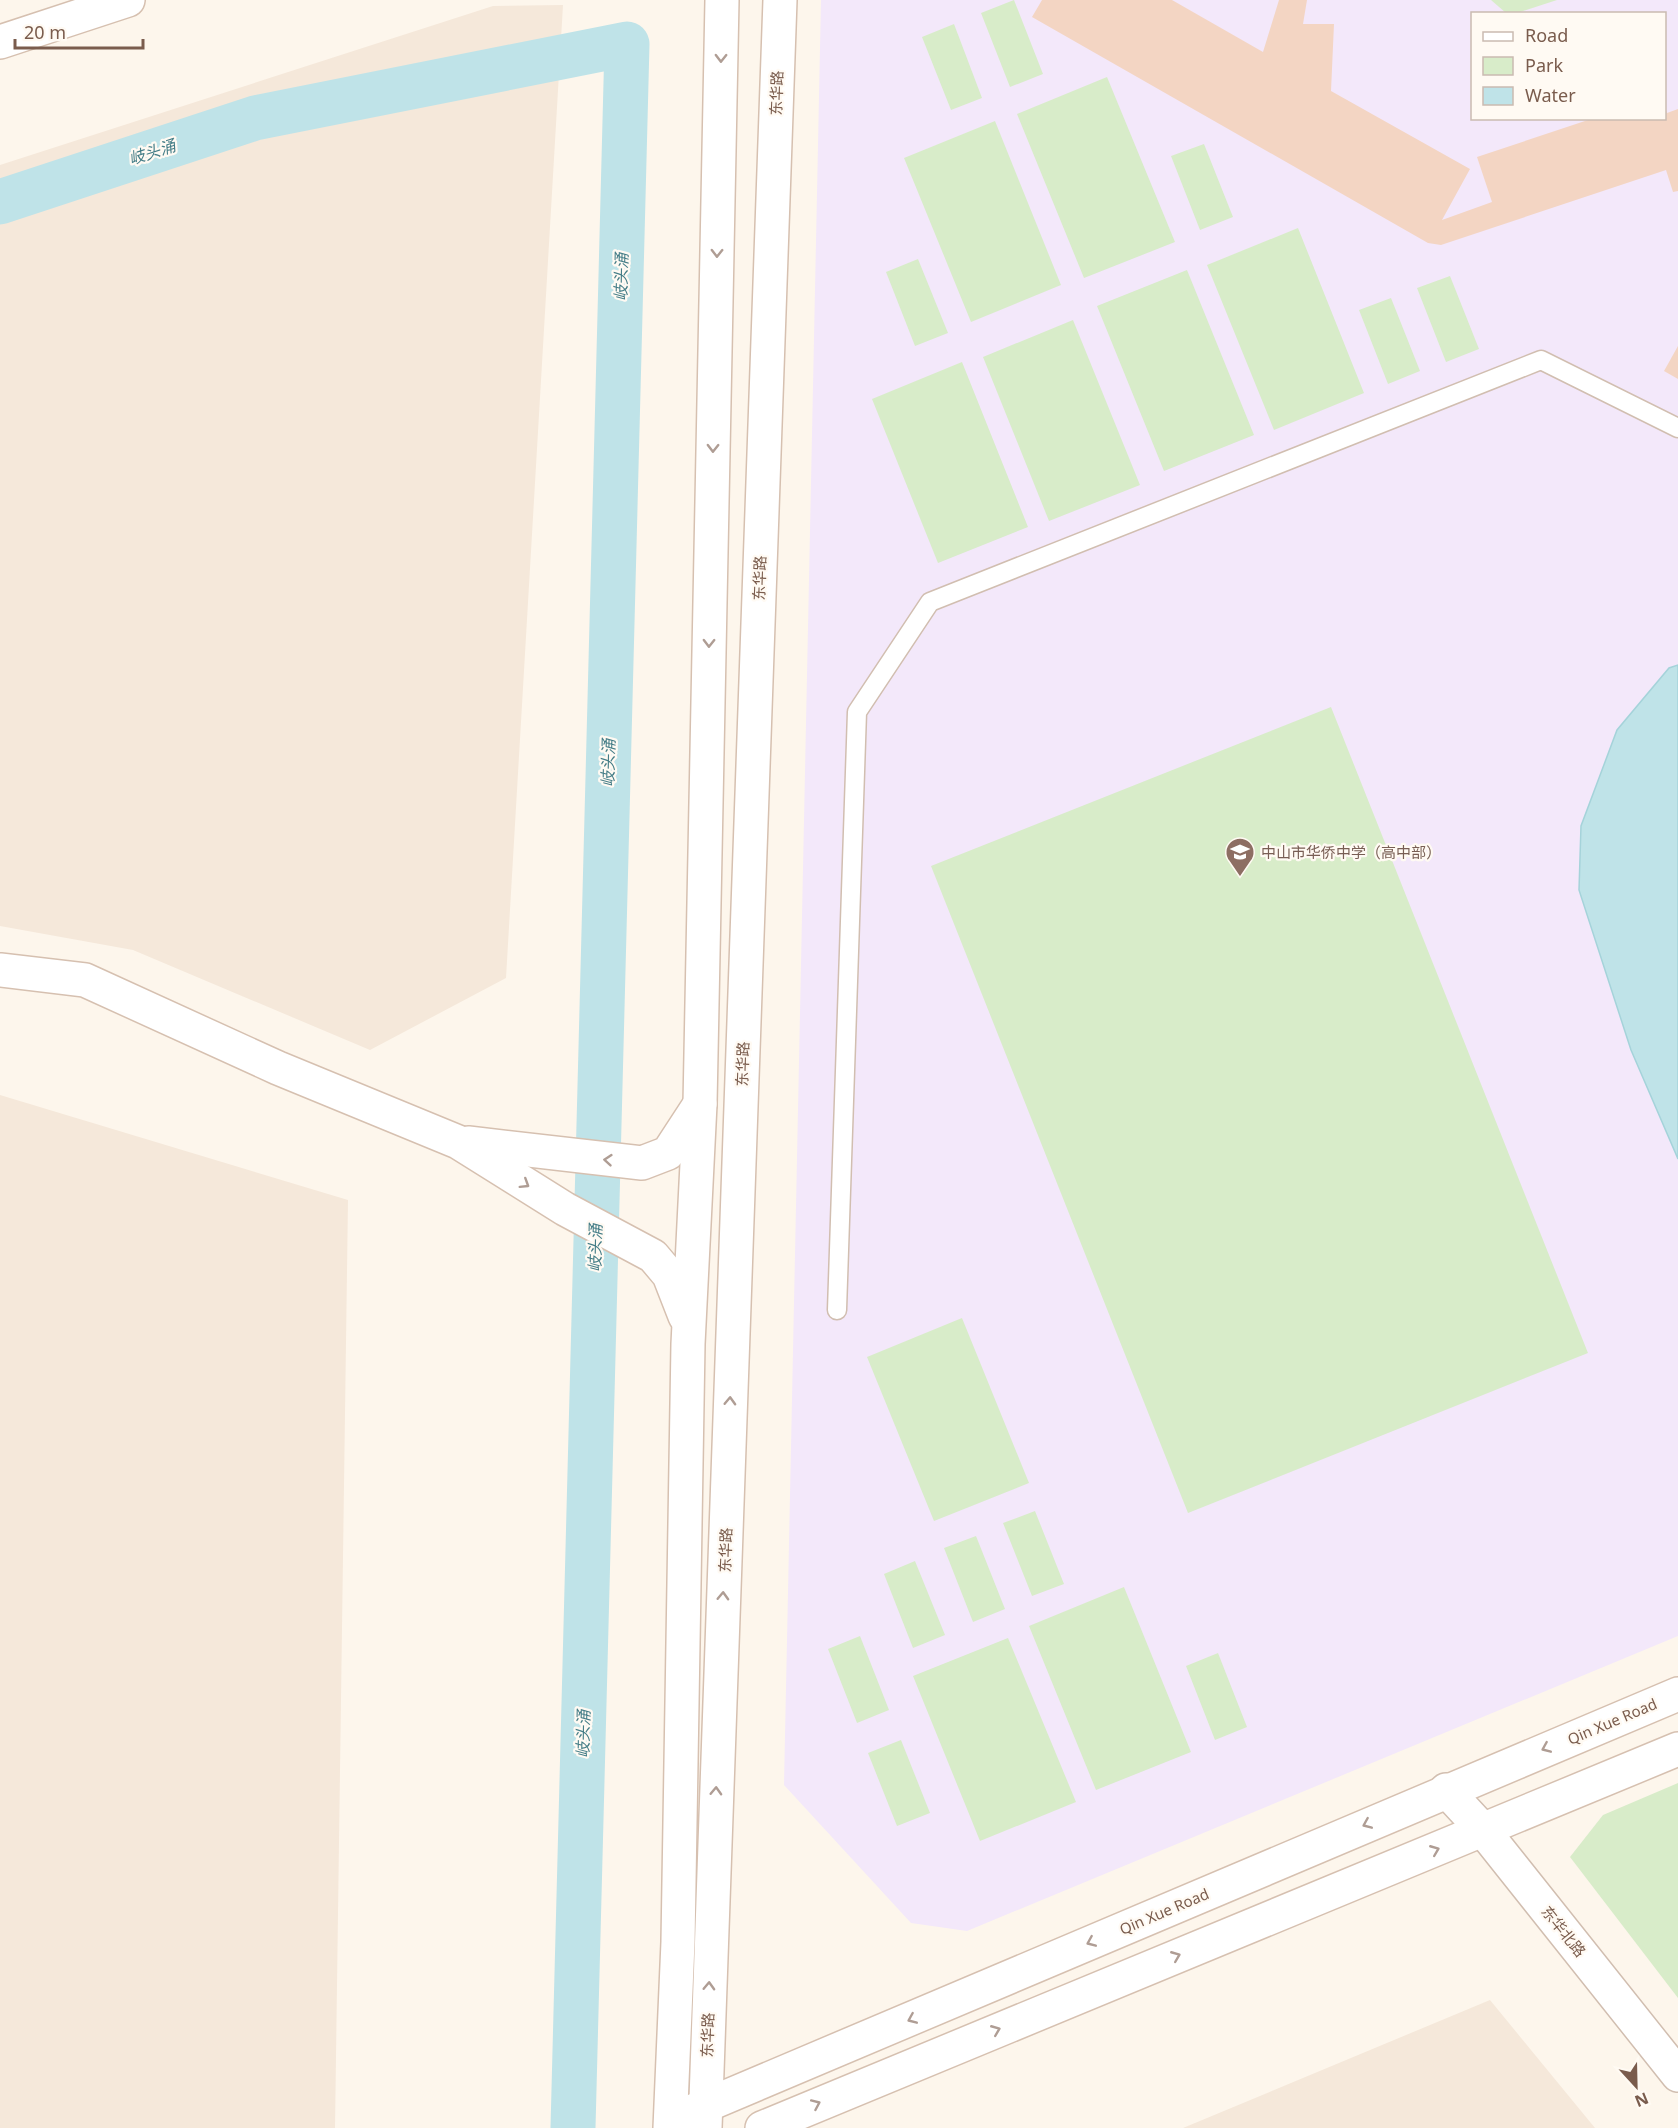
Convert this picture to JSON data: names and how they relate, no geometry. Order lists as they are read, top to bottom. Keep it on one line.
{"streets":{"main road":["东华路","Qin Xue Road","东华北路"]},"crossings":[["东华路","Qin Xue Road"],["Qin Xue Road","东华北路"]],"water":["岐头涌"],"places":{"school or university":["中山市华侨中学（高中部）"]},"legend":["Road","Park","Water"],"scale_bar":"20 m","north":"bottom"}
